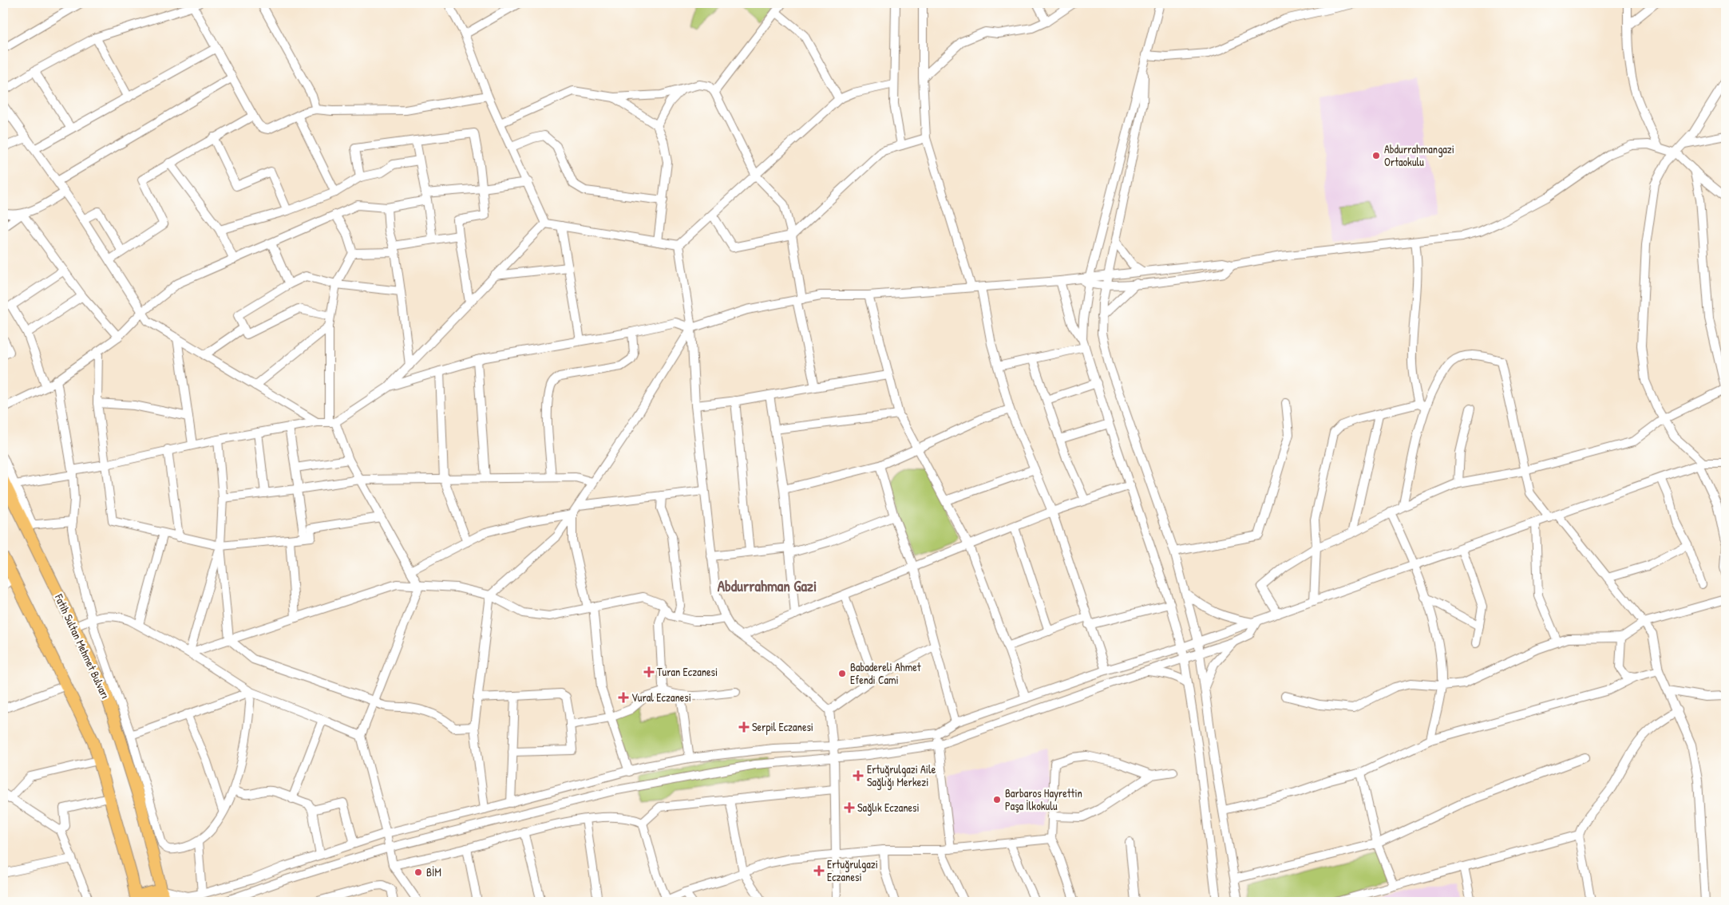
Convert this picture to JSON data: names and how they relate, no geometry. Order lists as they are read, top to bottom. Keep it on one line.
{"streets":{"highway":["Fatih Sultan Mehmet Bulvarı"]},"districts":["Abdurrahman Gazi"],"places":{"other":["Abdurrahmangazi Ortaokulu","Babadereli Ahmet Efendi Cami","Barbaros Hayrettin Paşa İlkokulu","BİM"],"health":["Turan Eczanesi","Vural Eczanesi","Serpil Eczanesi","Ertuğrulgazi Aile Sağlığı Merkezi","Sağlık Eczanesi","Ertuğrulgazi Eczanesi"]}}
